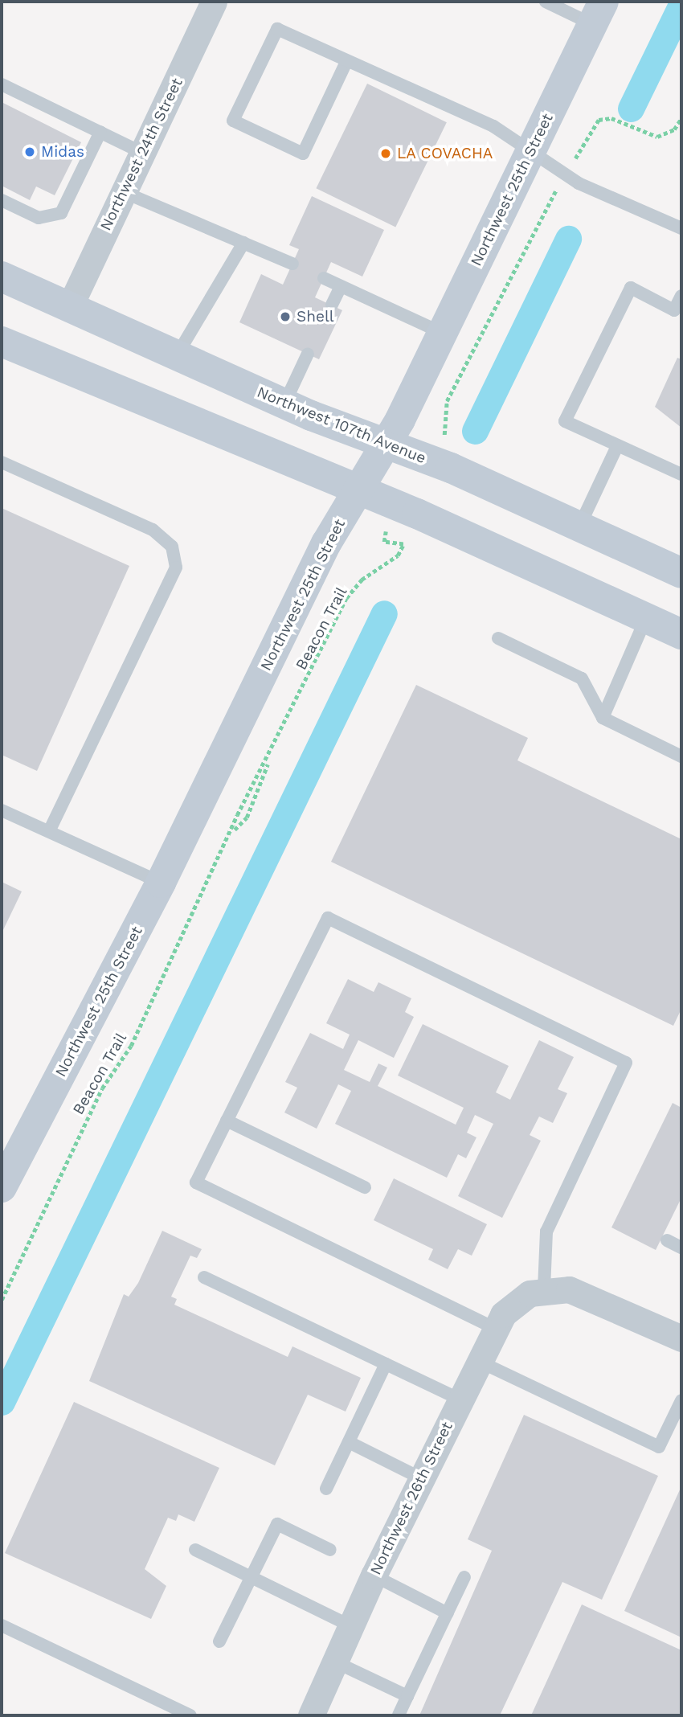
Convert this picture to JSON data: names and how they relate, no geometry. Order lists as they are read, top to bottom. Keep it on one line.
{"streets":{"main road":["Northwest 25th Street","Northwest 107th Avenue"],"street":["Northwest 24th Street","Northwest 26th Street"],"path":["Beacon Trail"]},"crossings":[["Northwest 24th Street","Northwest 107th Avenue"],["Northwest 25th Street","Northwest 107th Avenue"]],"places":["Midas","LA COVACHA","Shell"]}
